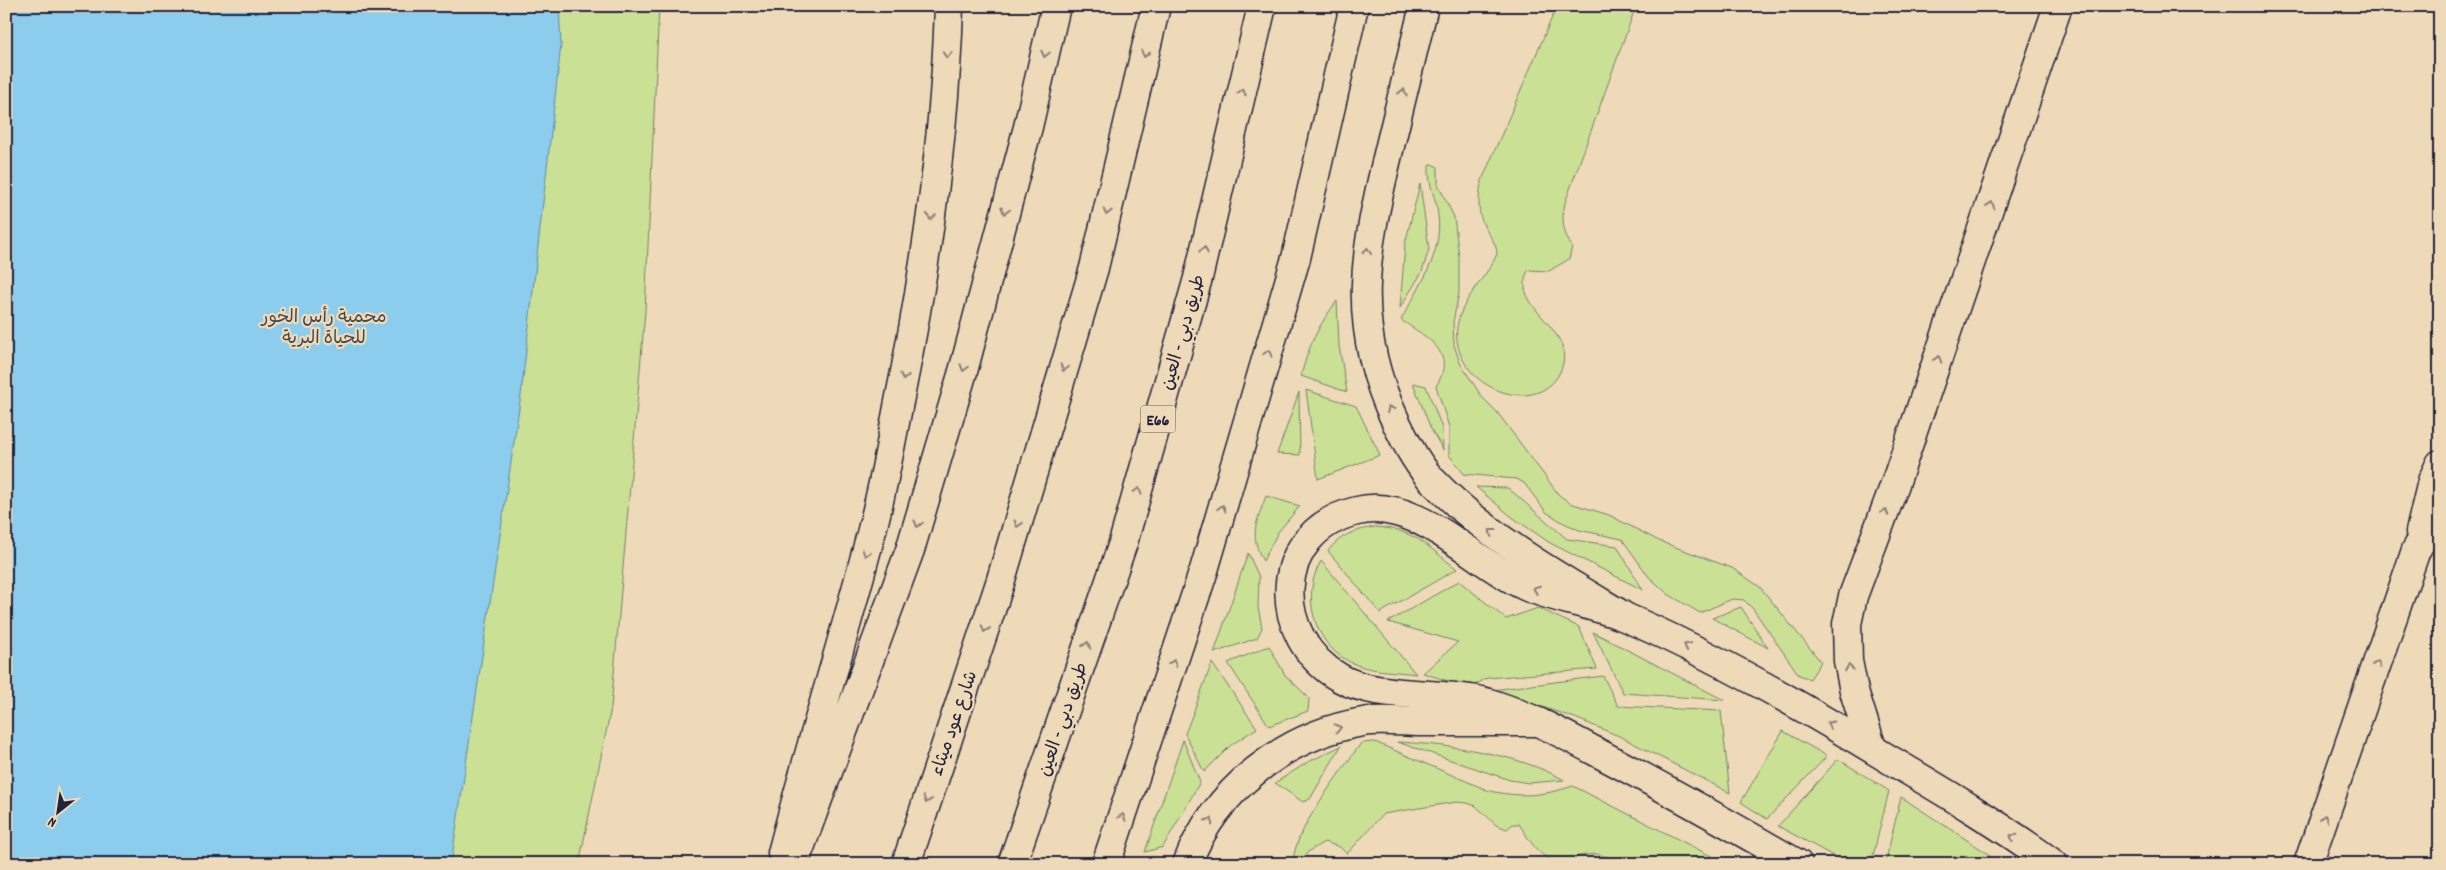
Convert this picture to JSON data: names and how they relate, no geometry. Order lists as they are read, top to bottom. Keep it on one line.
{"streets":{"main road":["طريق دبي - العين","E66","شارع عود ميثاء"]},"parks":["محمية رأس الخور للحياة البرية"],"north":"bottom left"}
